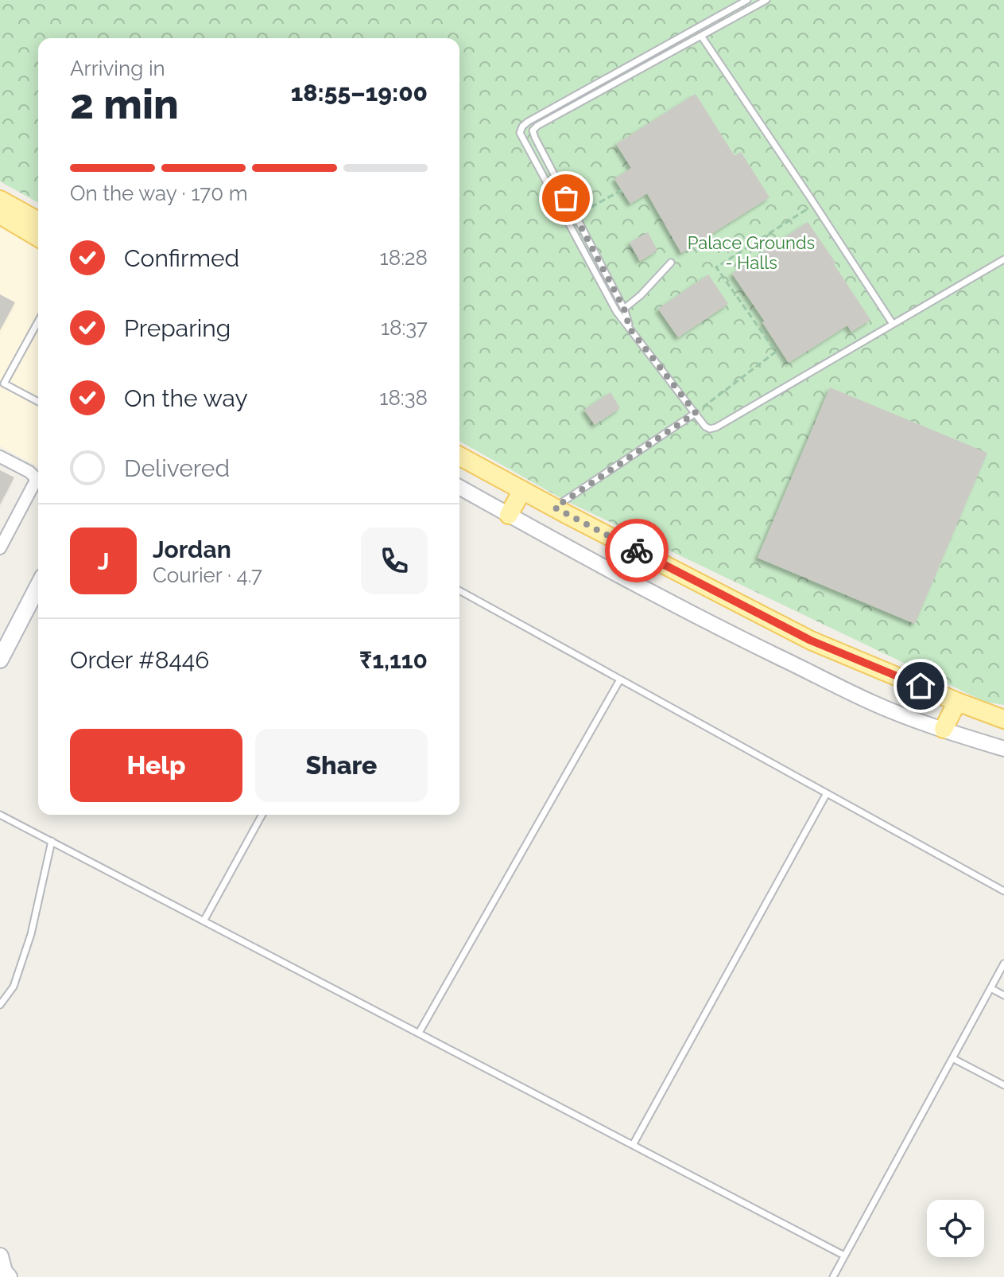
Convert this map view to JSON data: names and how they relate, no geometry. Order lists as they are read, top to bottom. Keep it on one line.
{"parks":["Palace Grounds - Halls"],"page":{"heading":["2 min","Arriving in","18:55–19:00"],"panel":["Jordan","Courier · 4.7","Order #8446","₹1,110"],"bar":"On the way · 170 m","list":[["Confirmed","18:28"],["Preparing","18:37"],["On the way","18:38"],"Delivered"],"round":"J","buttons":["Help","Share"]}}
